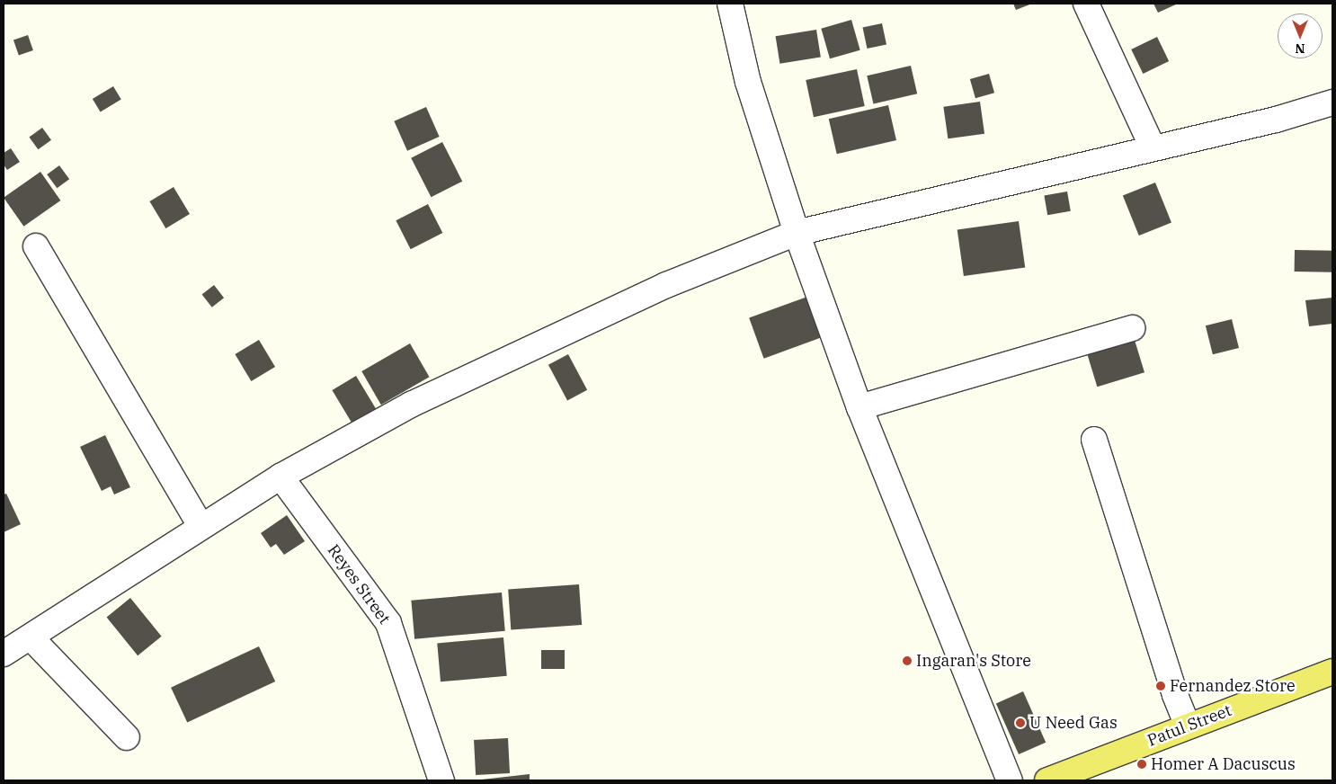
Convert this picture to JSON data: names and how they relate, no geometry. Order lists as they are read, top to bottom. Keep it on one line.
{"streets":{"main road":["Patul Street"],"street":["Reyes Street"]},"places":["Ingaran's Store","Fernandez Store","U Need Gas","Homer A Dacuscus"],"north":"bottom"}
